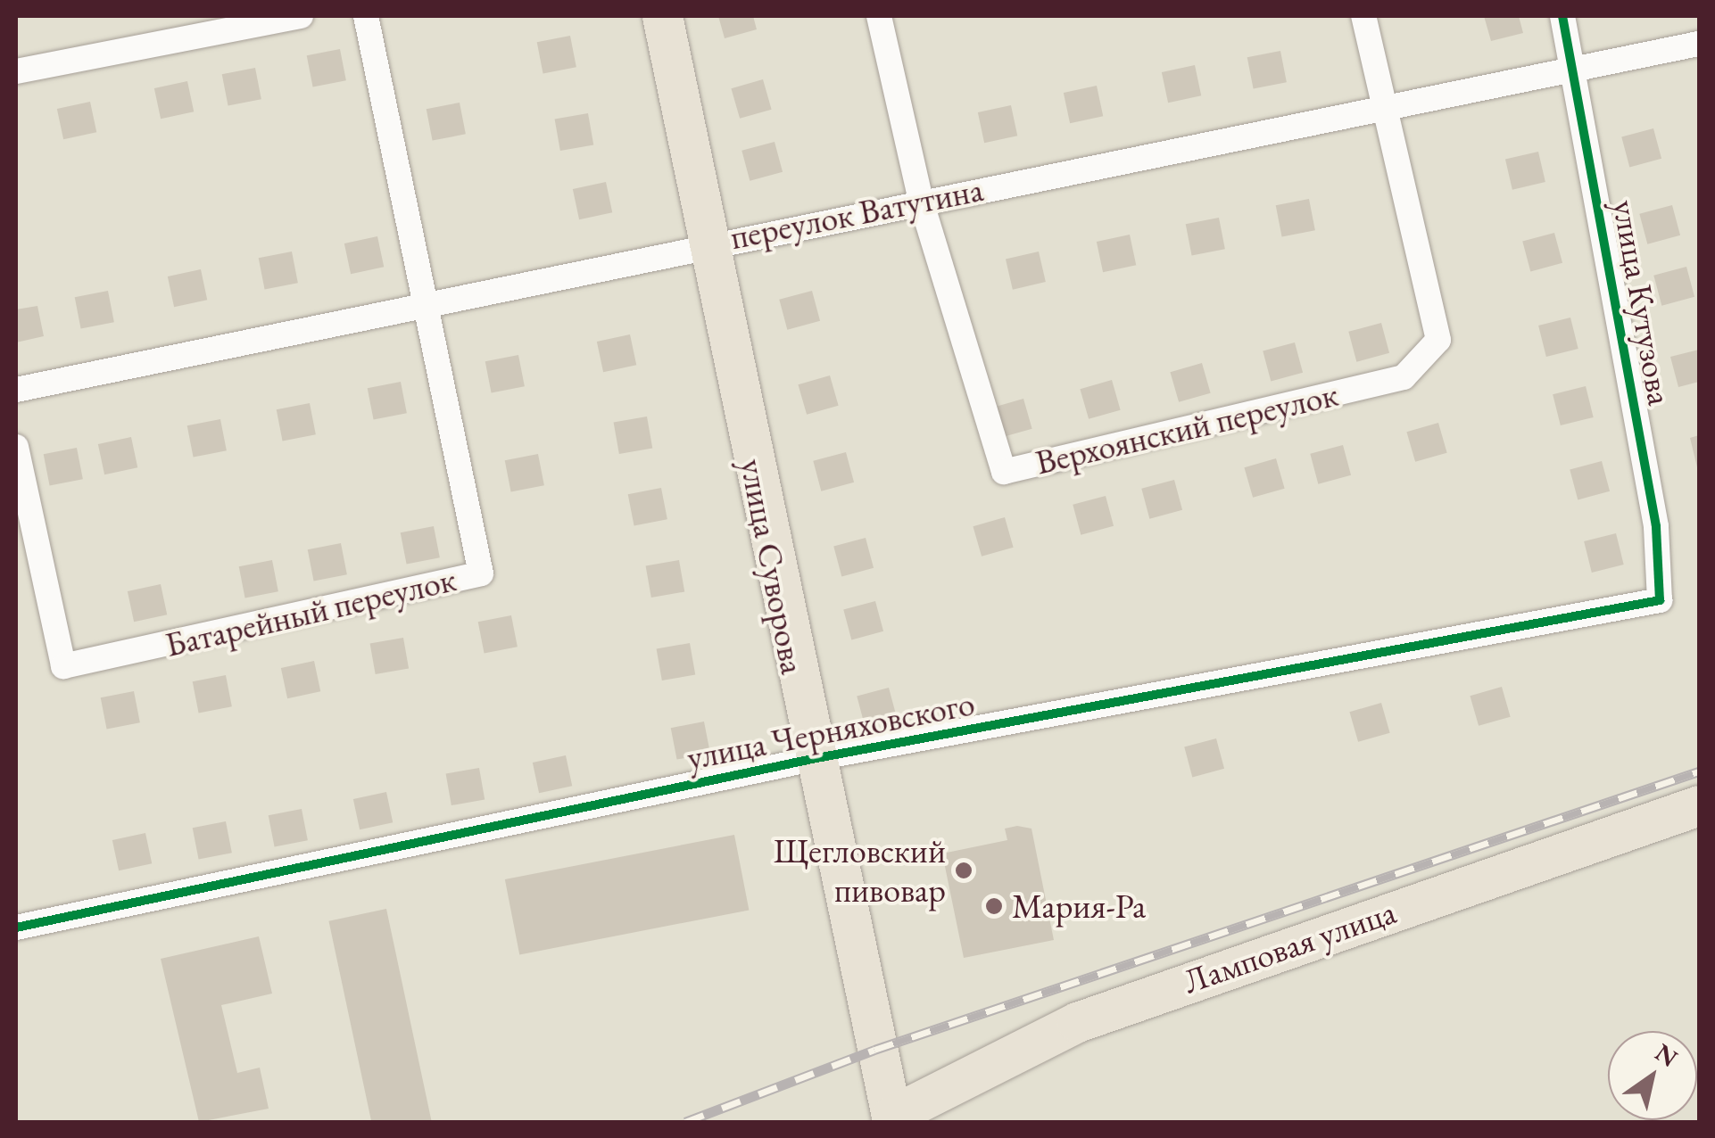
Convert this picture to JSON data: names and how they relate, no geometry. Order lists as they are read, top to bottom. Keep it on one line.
{"streets":{"main road":["улица Суворова","Ламповая улица"],"street":["переулок Ватутина","улица Кутузова","Верхоянский переулок","Батарейный переулок","улица Черняховского"]},"crossings":[["переулок Ватутина","улица Кутузова"],["переулок Ватутина","Верхоянский переулок"],["переулок Ватутина","улица Суворова"],["переулок Ватутина","Батарейный переулок"],["улица Кутузова","улица Черняховского"],["улица Суворова","улица Черняховского"],["улица Суворова","Ламповая улица"]],"places":["Щегловский пивовар","Мария-Ра"],"north":"top right"}
